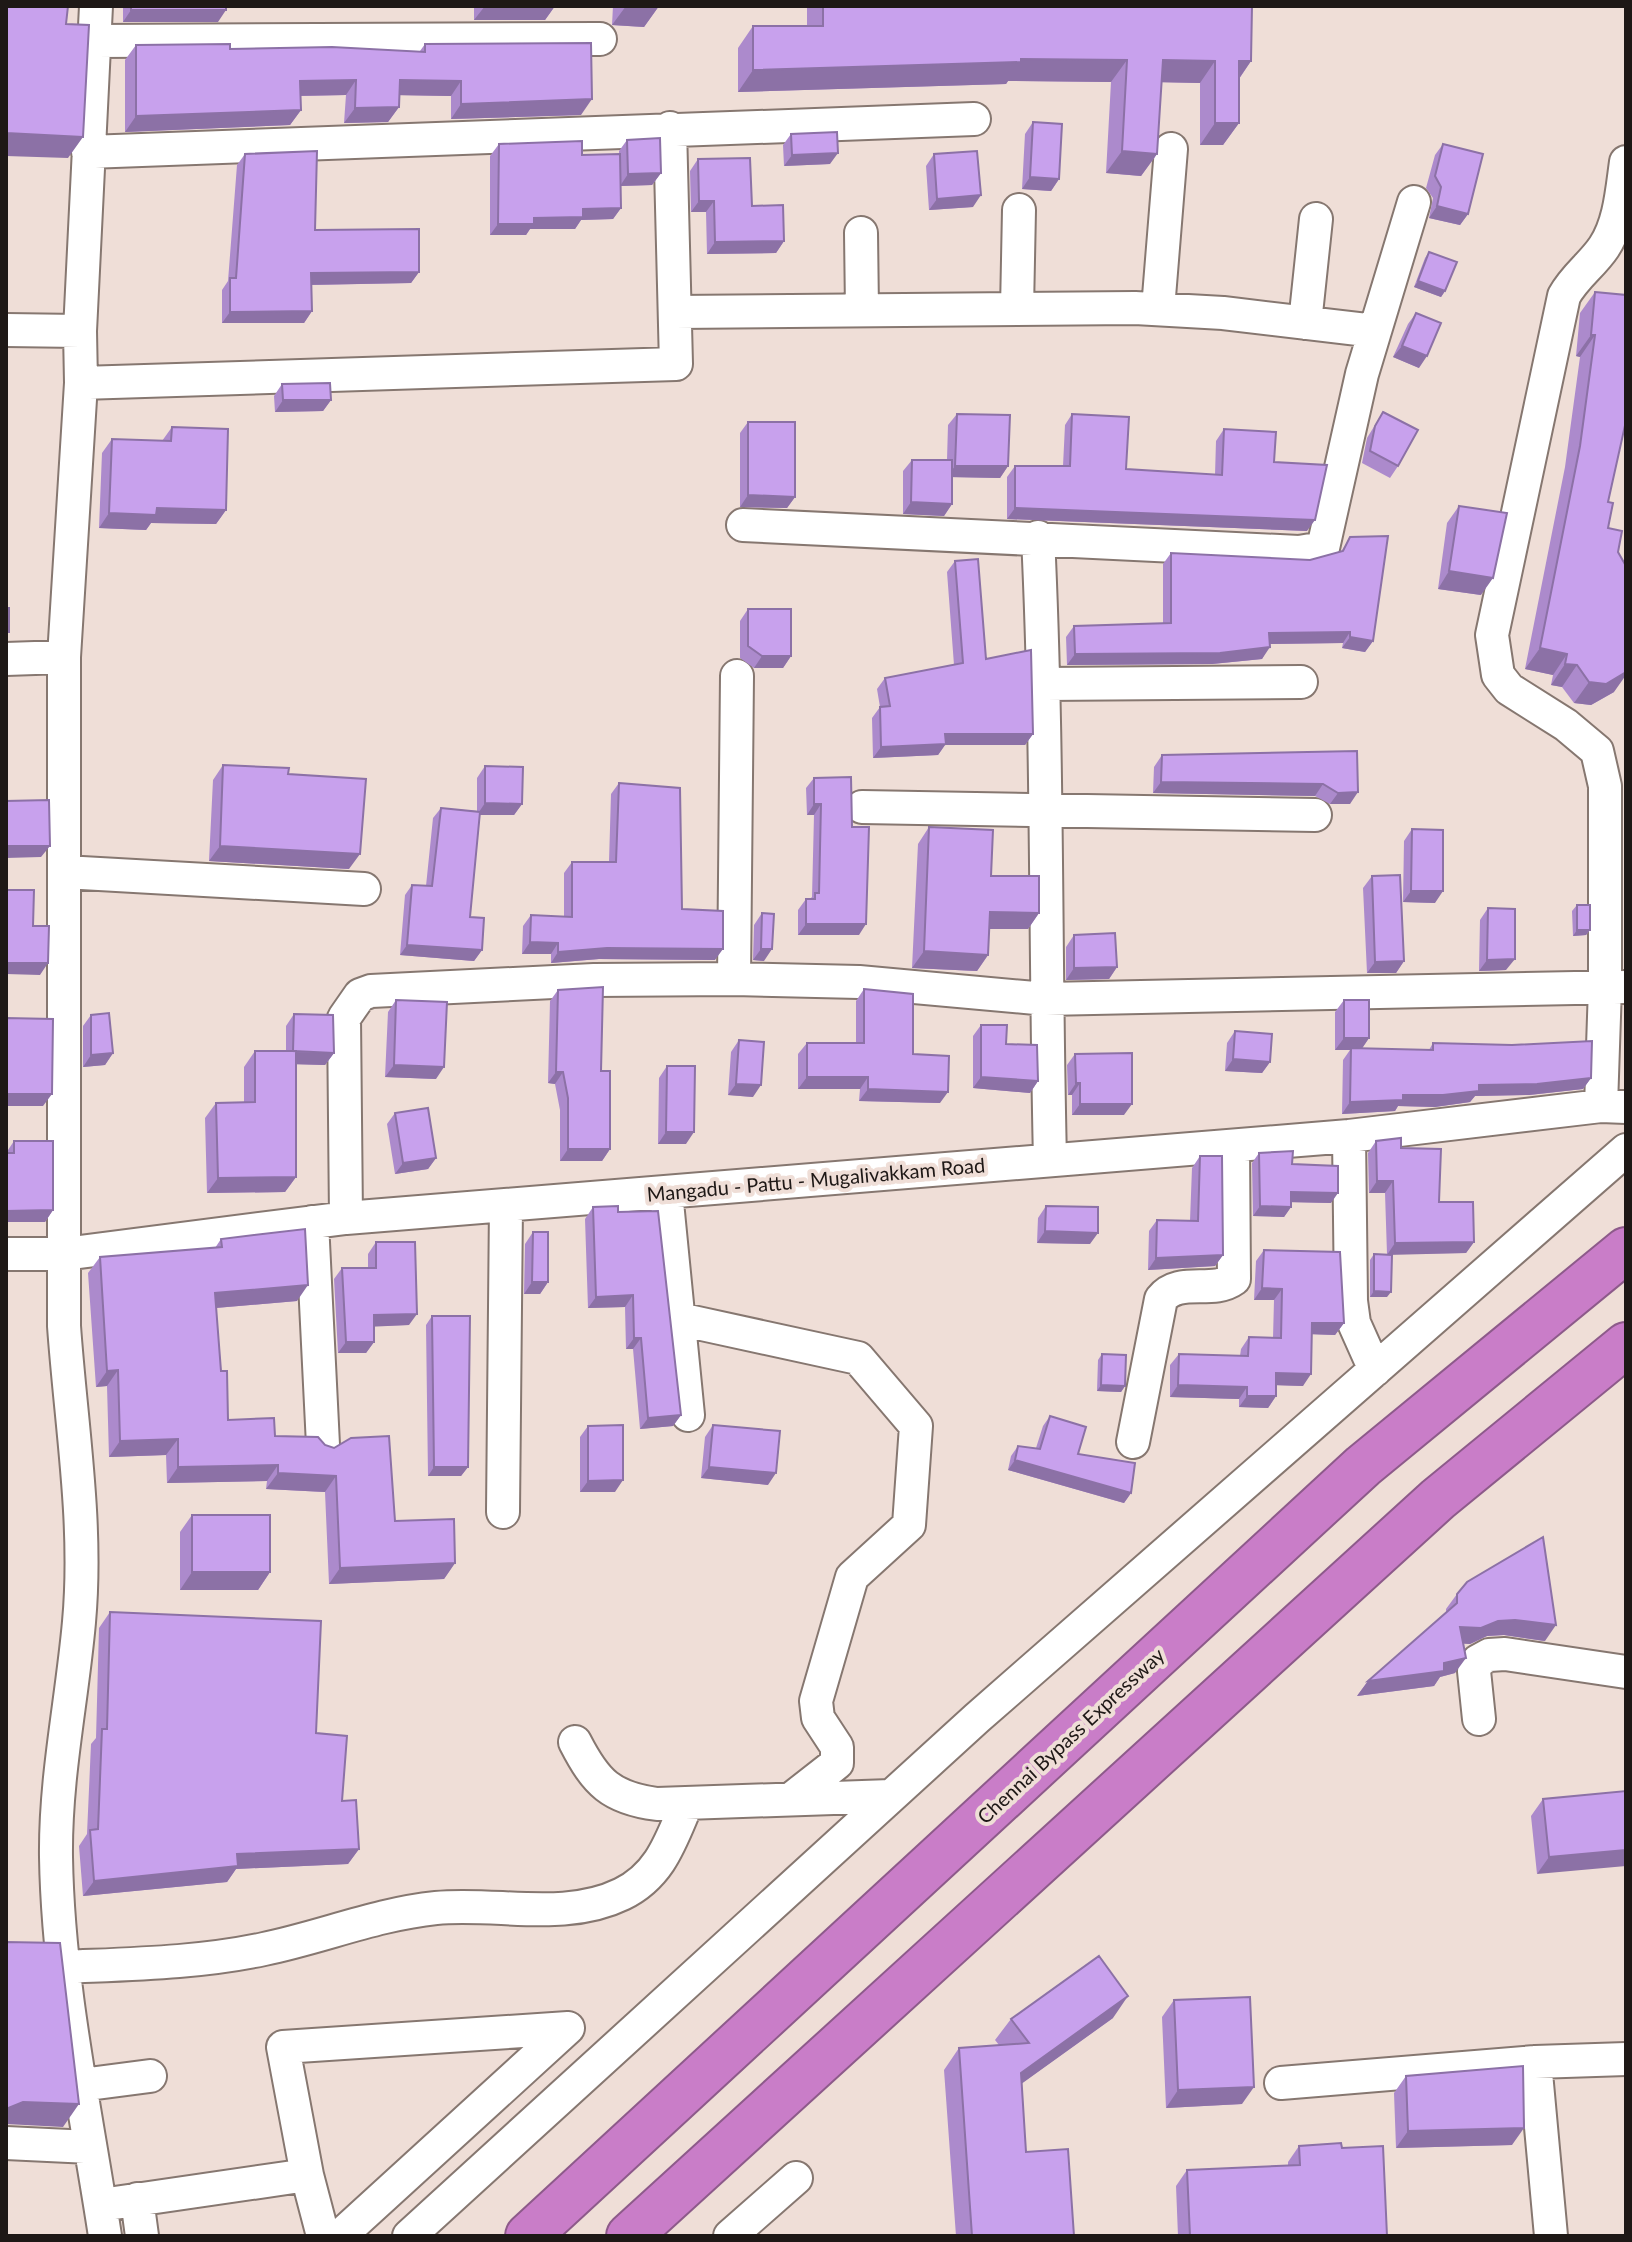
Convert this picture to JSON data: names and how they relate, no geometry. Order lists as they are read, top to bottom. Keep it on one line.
{"streets":{"highway":["Chennai Bypass Expressway"],"street":["Mangadu - Pattu - Mugalivakkam Road"]}}
